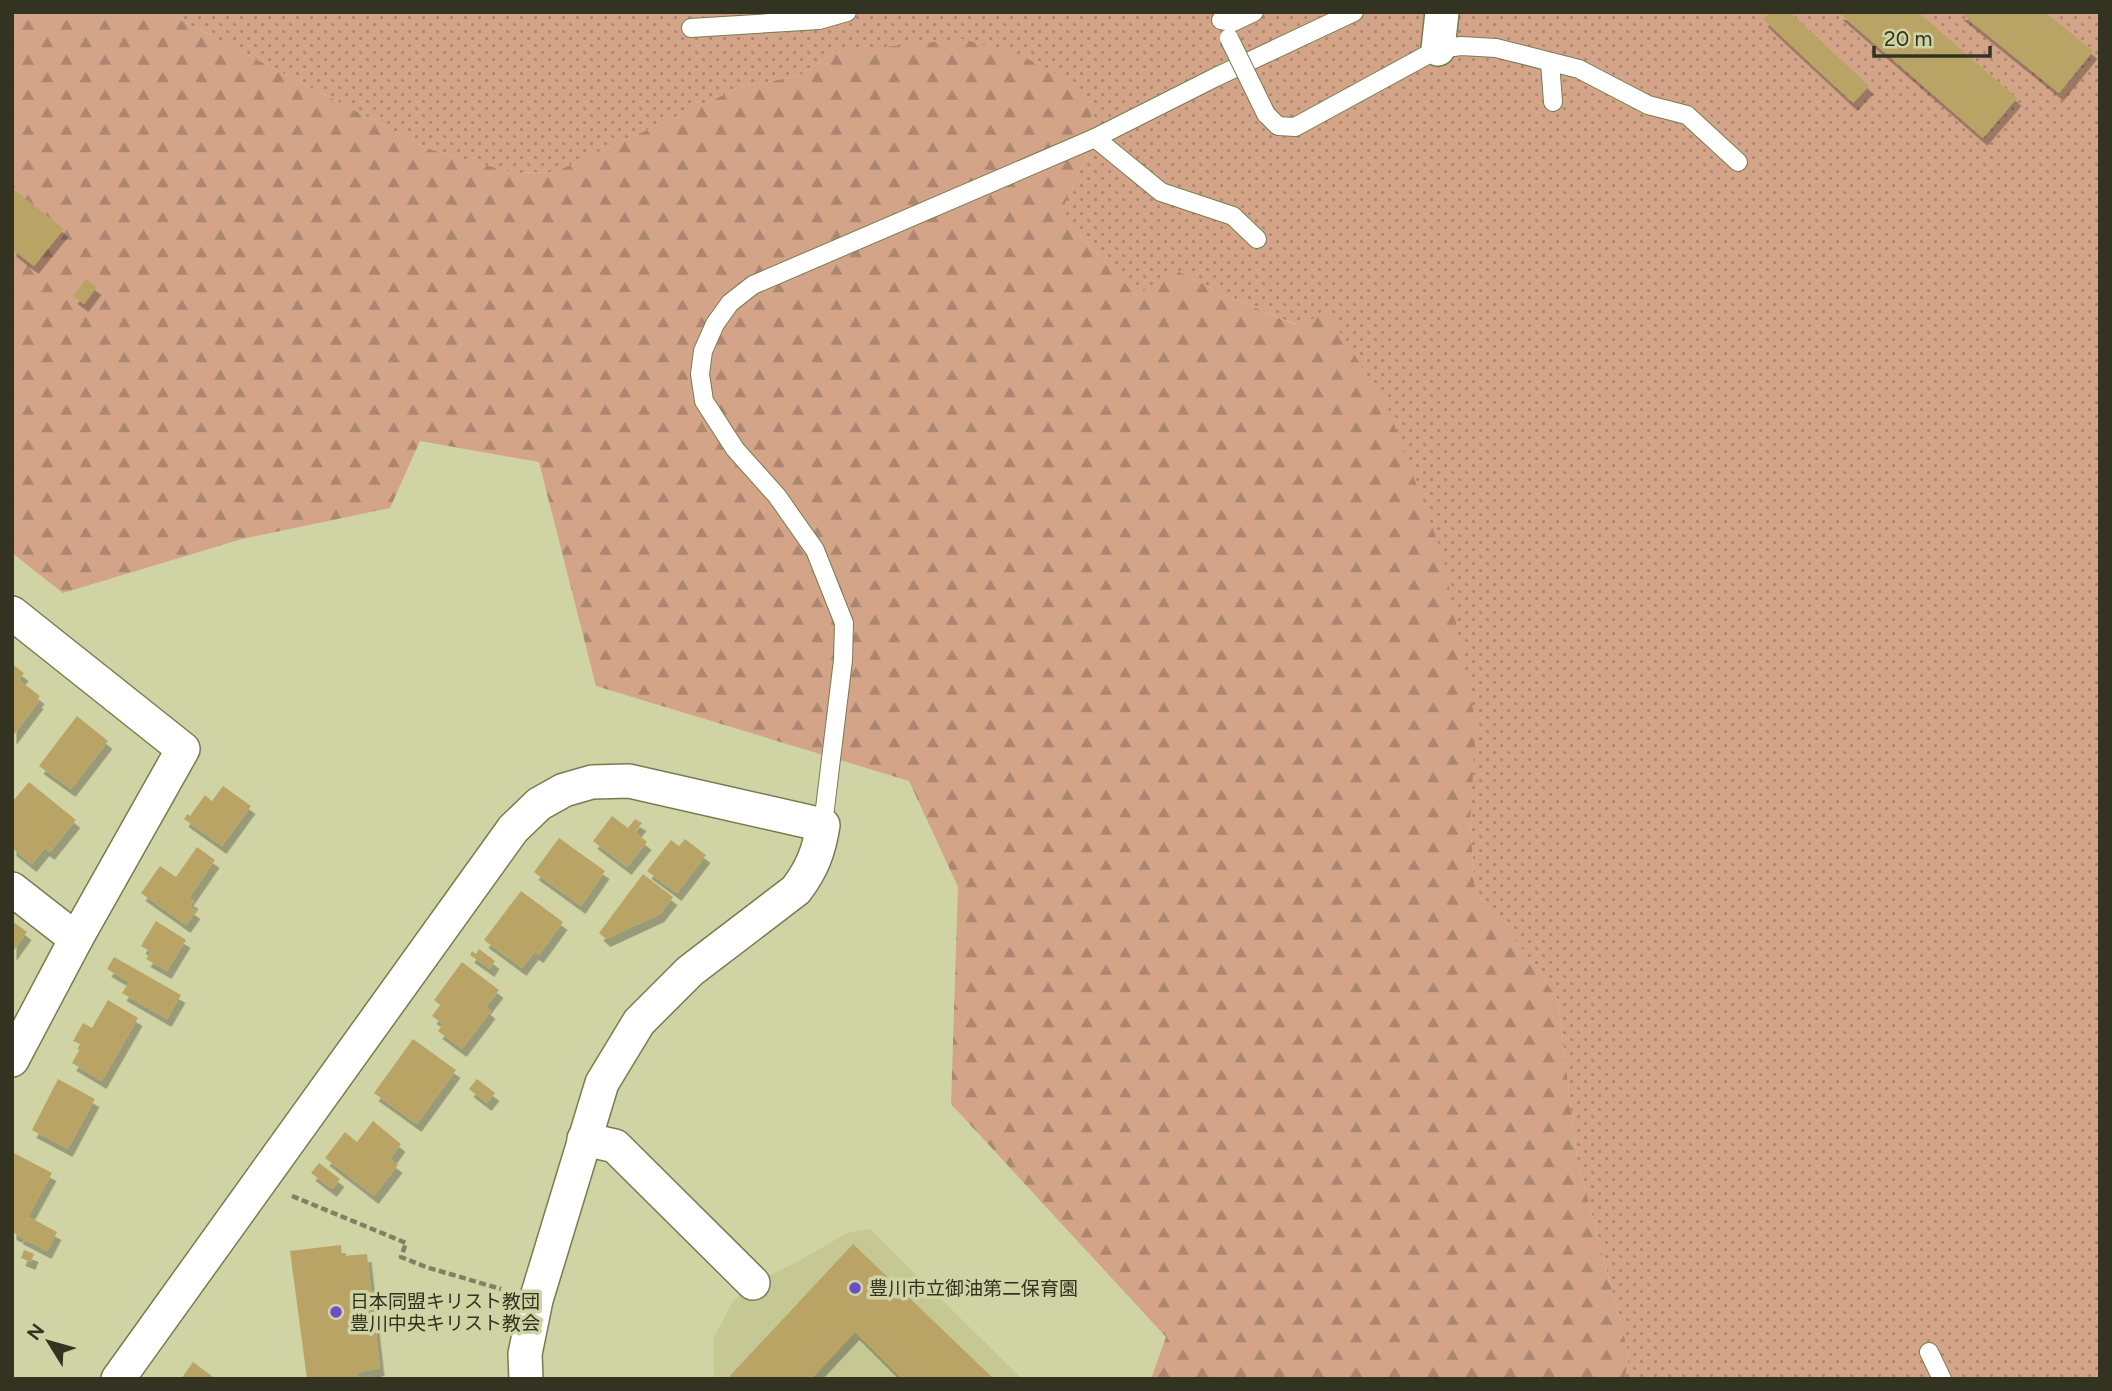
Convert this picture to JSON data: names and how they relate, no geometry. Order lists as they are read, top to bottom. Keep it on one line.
{"places":["豊川市立御油第二保育園","日本同盟キリスト教団 豊川中央キリスト教会"],"scale_bar":"20 m","north":"top left"}
